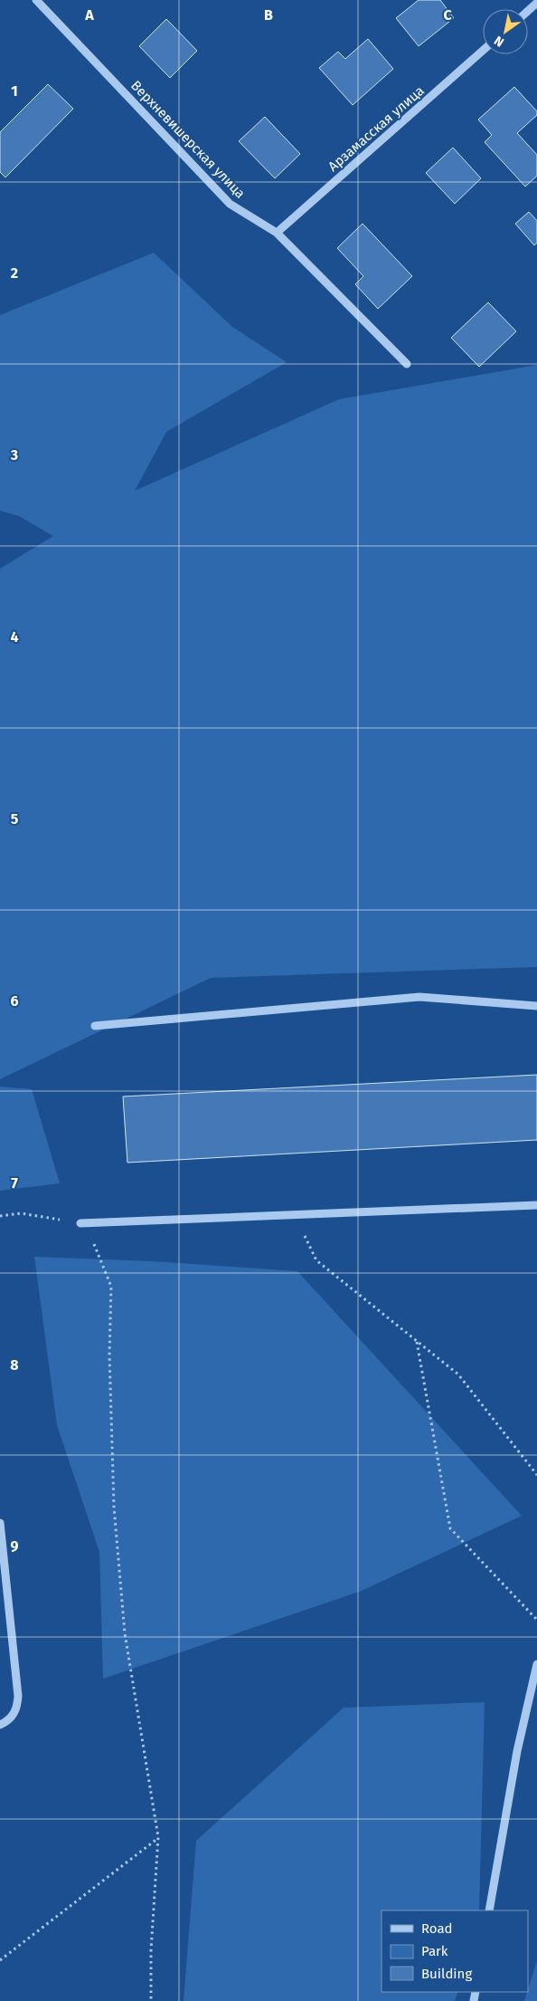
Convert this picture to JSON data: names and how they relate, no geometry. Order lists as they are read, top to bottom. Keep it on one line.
{"streets":{"street":["Арзамасская улица","Верхневишерская улица"]},"crossings":[["Арзамасская улица","Верхневишерская улица"]],"legend":["Road","Park","Building"],"north":"bottom left","grid":{"columns":["A","B","C"],"rows":["1","2","3","4","5","6","7","8","9"]}}
